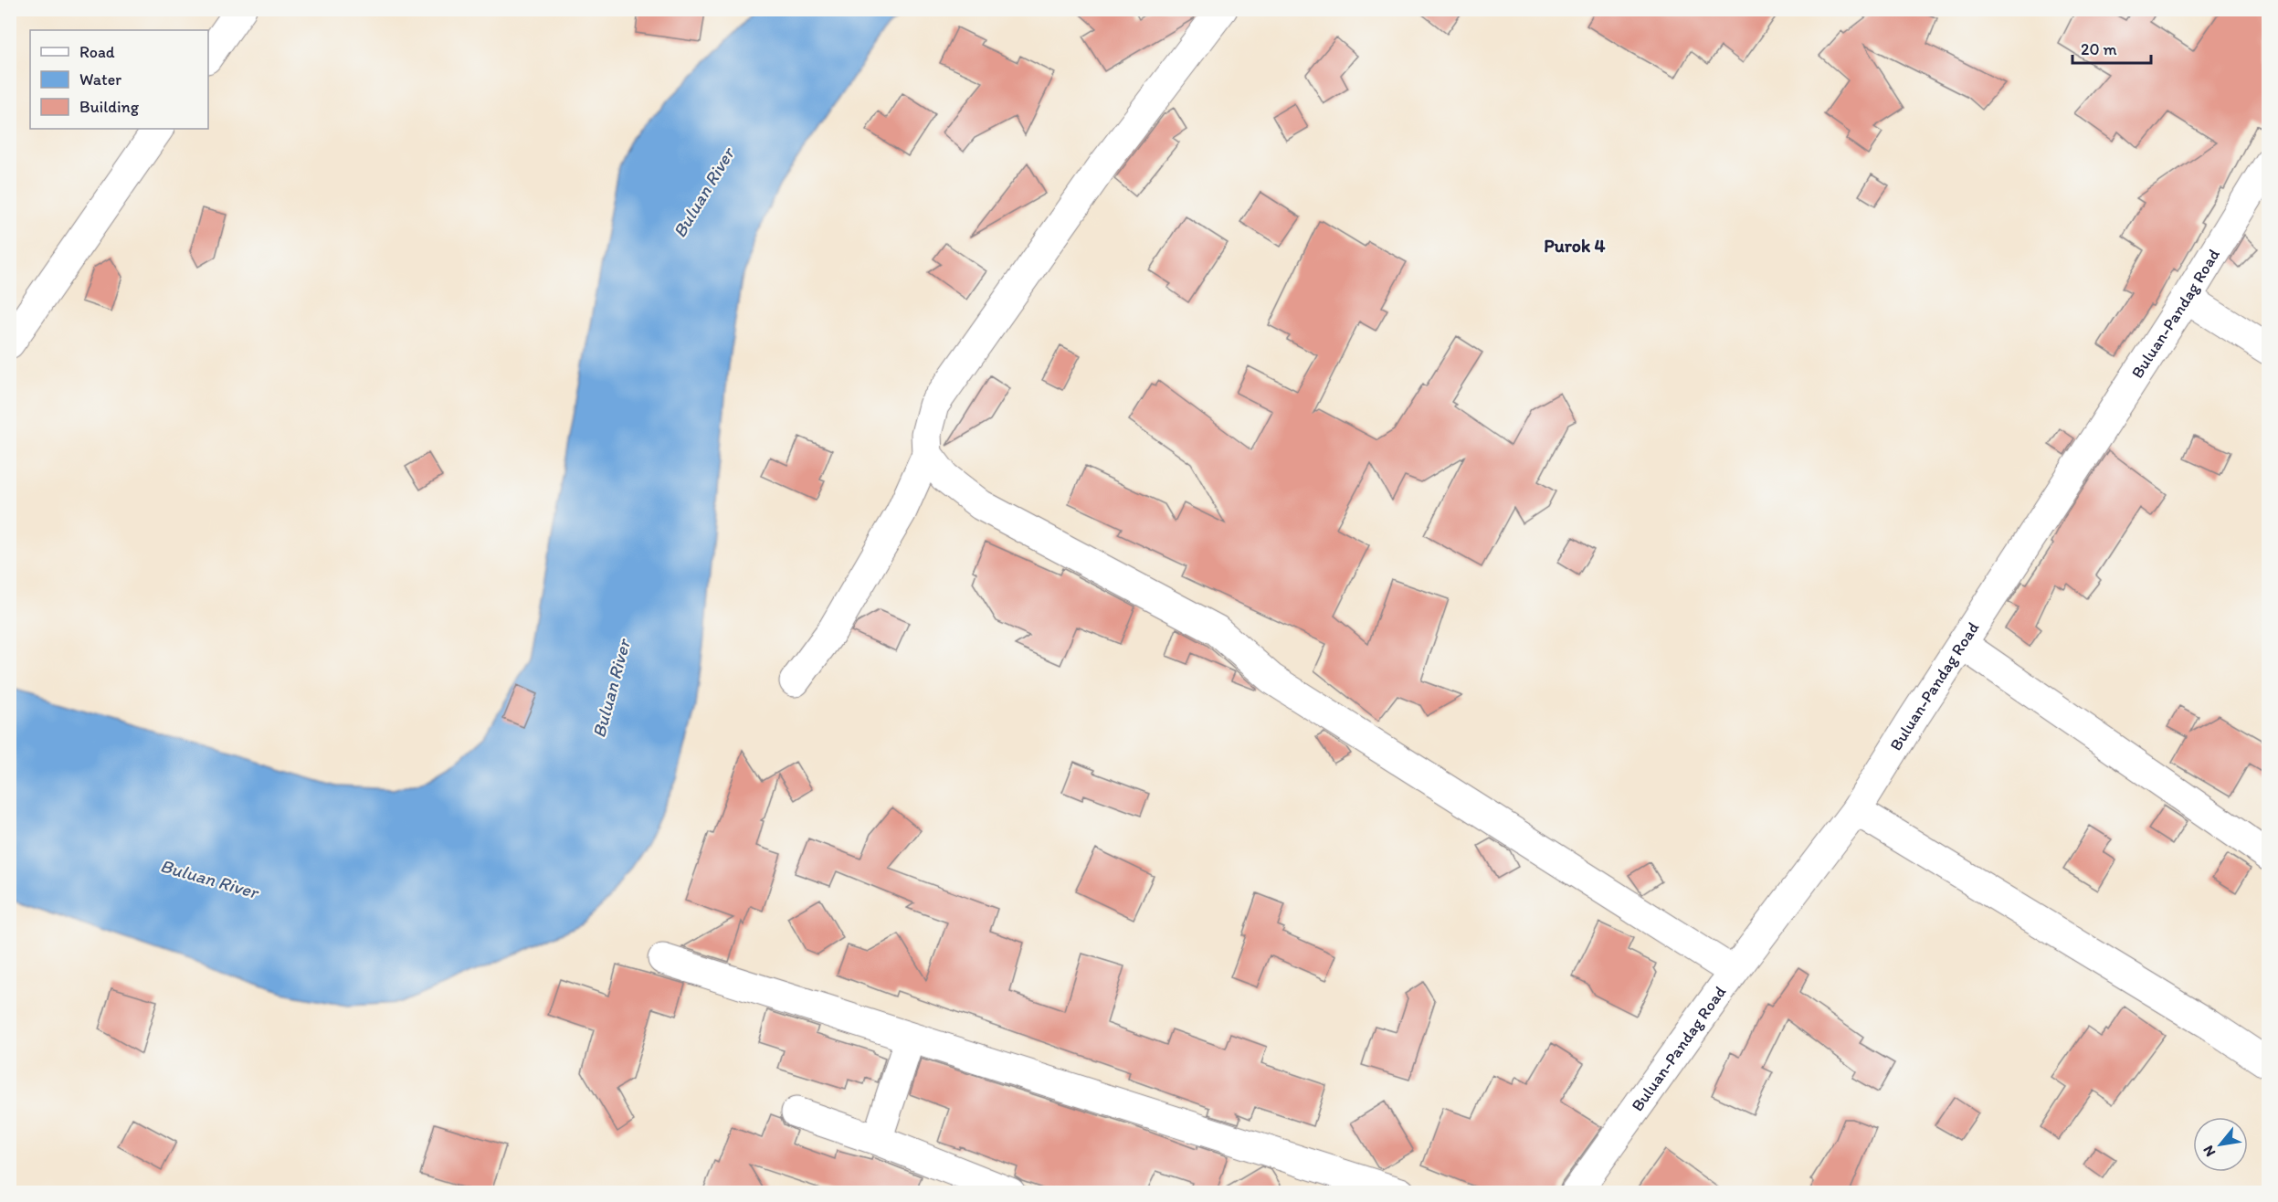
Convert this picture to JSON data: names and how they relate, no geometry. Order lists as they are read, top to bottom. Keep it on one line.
{"streets":{"street":["Buluan-Pandag Road"]},"districts":["Purok 4"],"water":["Buluan River"],"legend":["Road","Water","Building"],"scale_bar":"20 m","north":"bottom left"}
